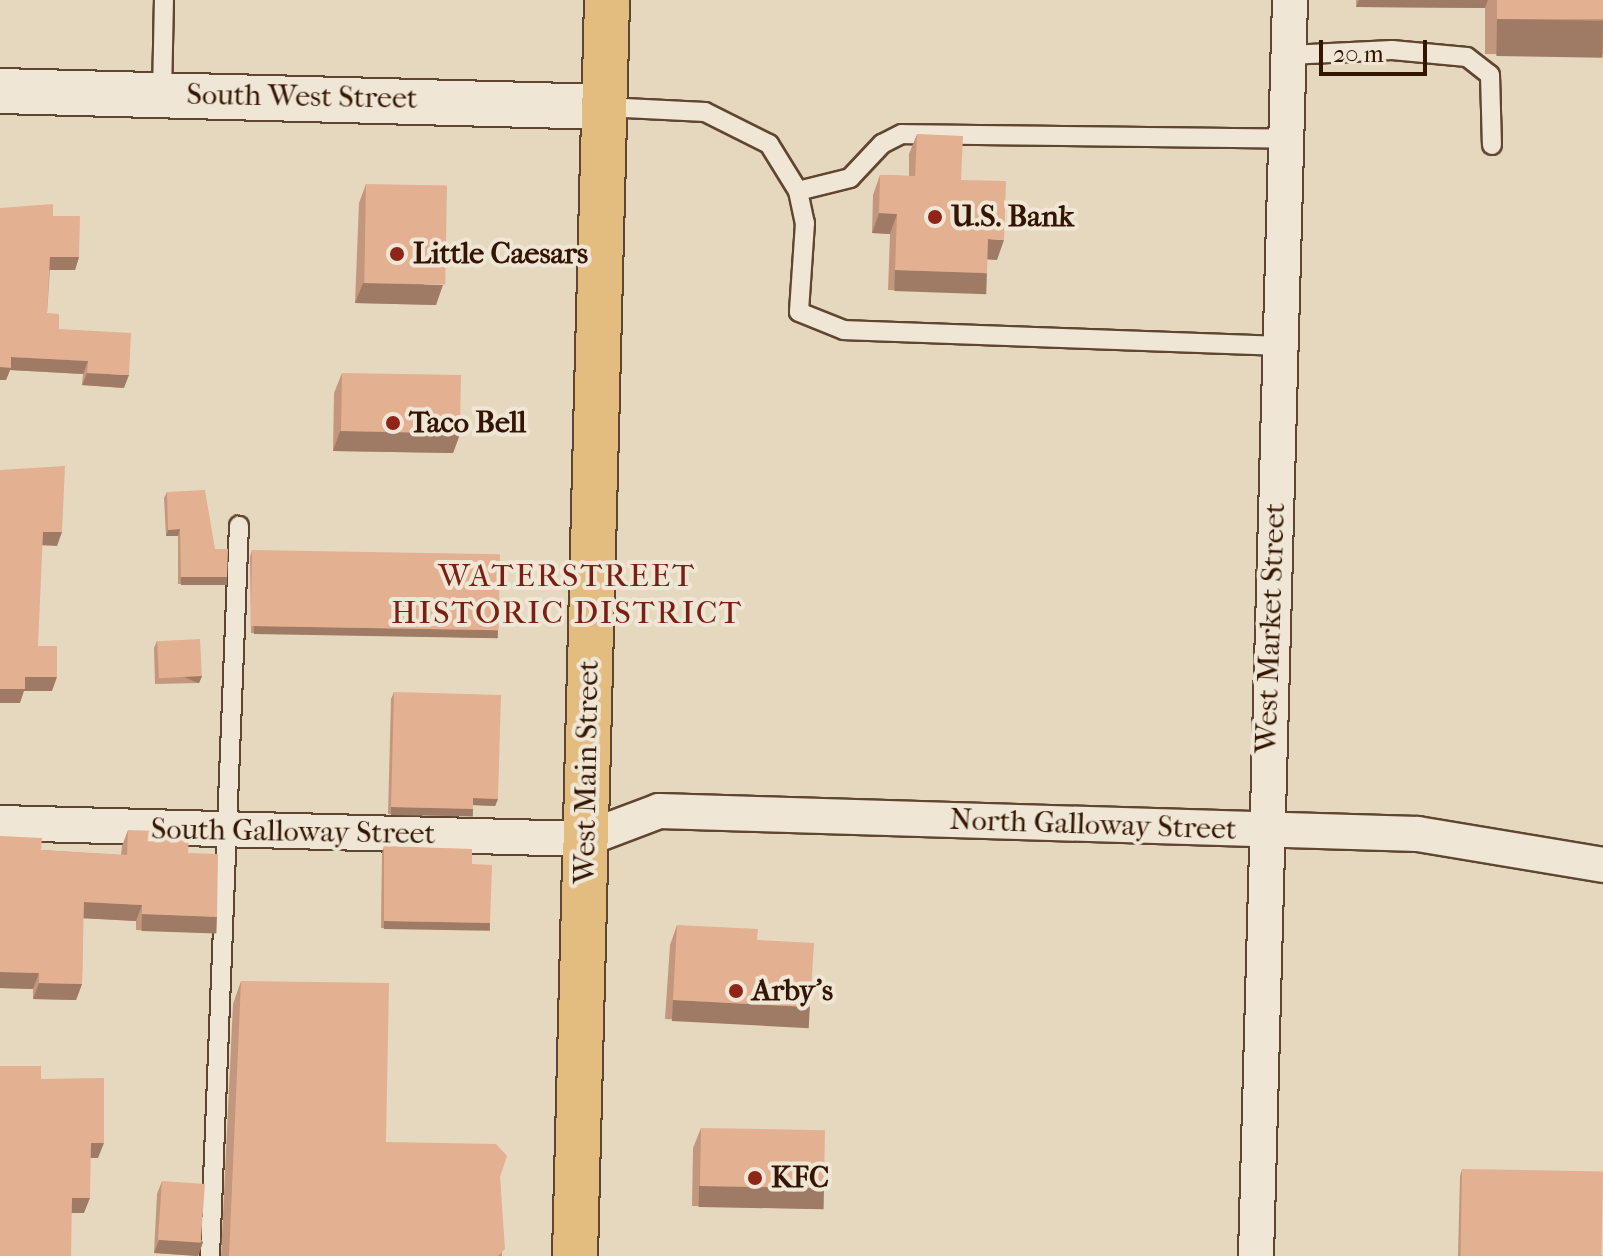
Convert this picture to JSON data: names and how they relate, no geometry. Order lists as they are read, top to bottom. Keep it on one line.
{"streets":{"main road":["West Main Street"],"street":["South West Street","West Market Street","North Galloway Street","South Galloway Street"]},"crossings":[["South West Street","West Main Street"],["West Market Street","North Galloway Street"],["West Main Street","North Galloway Street"],["West Main Street","South Galloway Street"],["North Galloway Street","South Galloway Street"]],"districts":["WATERSTREET HISTORIC DISTRICT"],"places":["U.S. Bank","Little Caesars","Taco Bell","Arby's","KFC"],"scale_bar":"20 m"}
